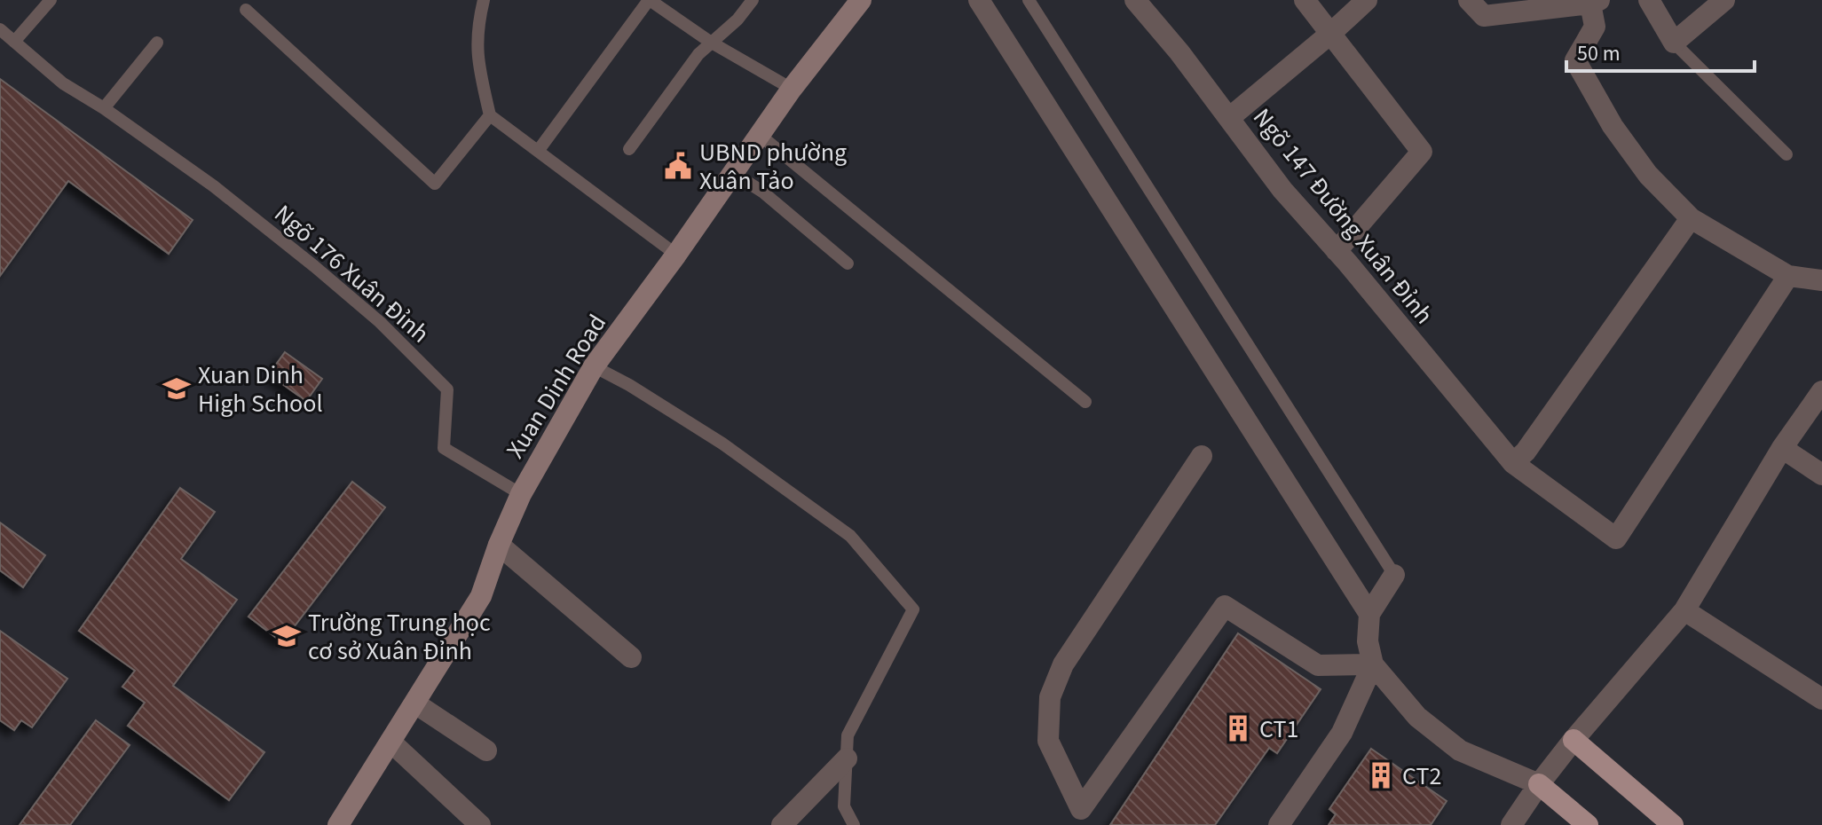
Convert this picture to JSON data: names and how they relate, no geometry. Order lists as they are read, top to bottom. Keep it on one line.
{"streets":{"street":["Ngõ 147 Đường Xuân Đỉnh","Xuan Dinh Road"],"lane":["Ngõ 176 Xuân Đỉnh"]},"crossings":[["Ngõ 176 Xuân Đỉnh","Xuan Dinh Road"]],"places":{"public building":["UBND phường Xuân Tảo"],"school or university":["Xuan Dinh High School","Trường Trung học cơ sở Xuân Đỉnh"],"building":["CT1","CT2"]},"scale_bar":"50 m"}
